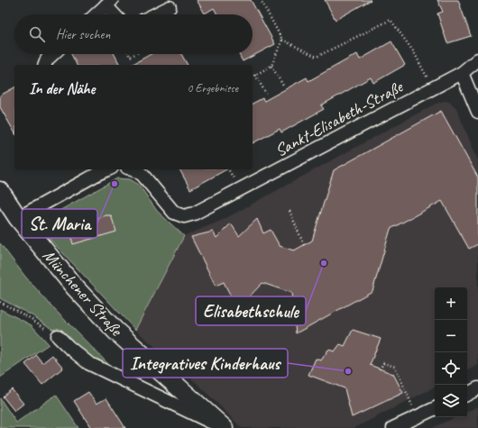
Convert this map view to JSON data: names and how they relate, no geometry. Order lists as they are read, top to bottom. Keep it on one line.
{"streets":{"main road":["Münchener Straße"],"street":["Sankt-Elisabeth-Straße"]},"places":["St. Maria","Elisabethschule","Integratives Kinderhaus"],"page":{"search":"Hier suchen","heading":["In der Nähe","0 Ergebnisse"],"map_buttons":["+","−"]}}
